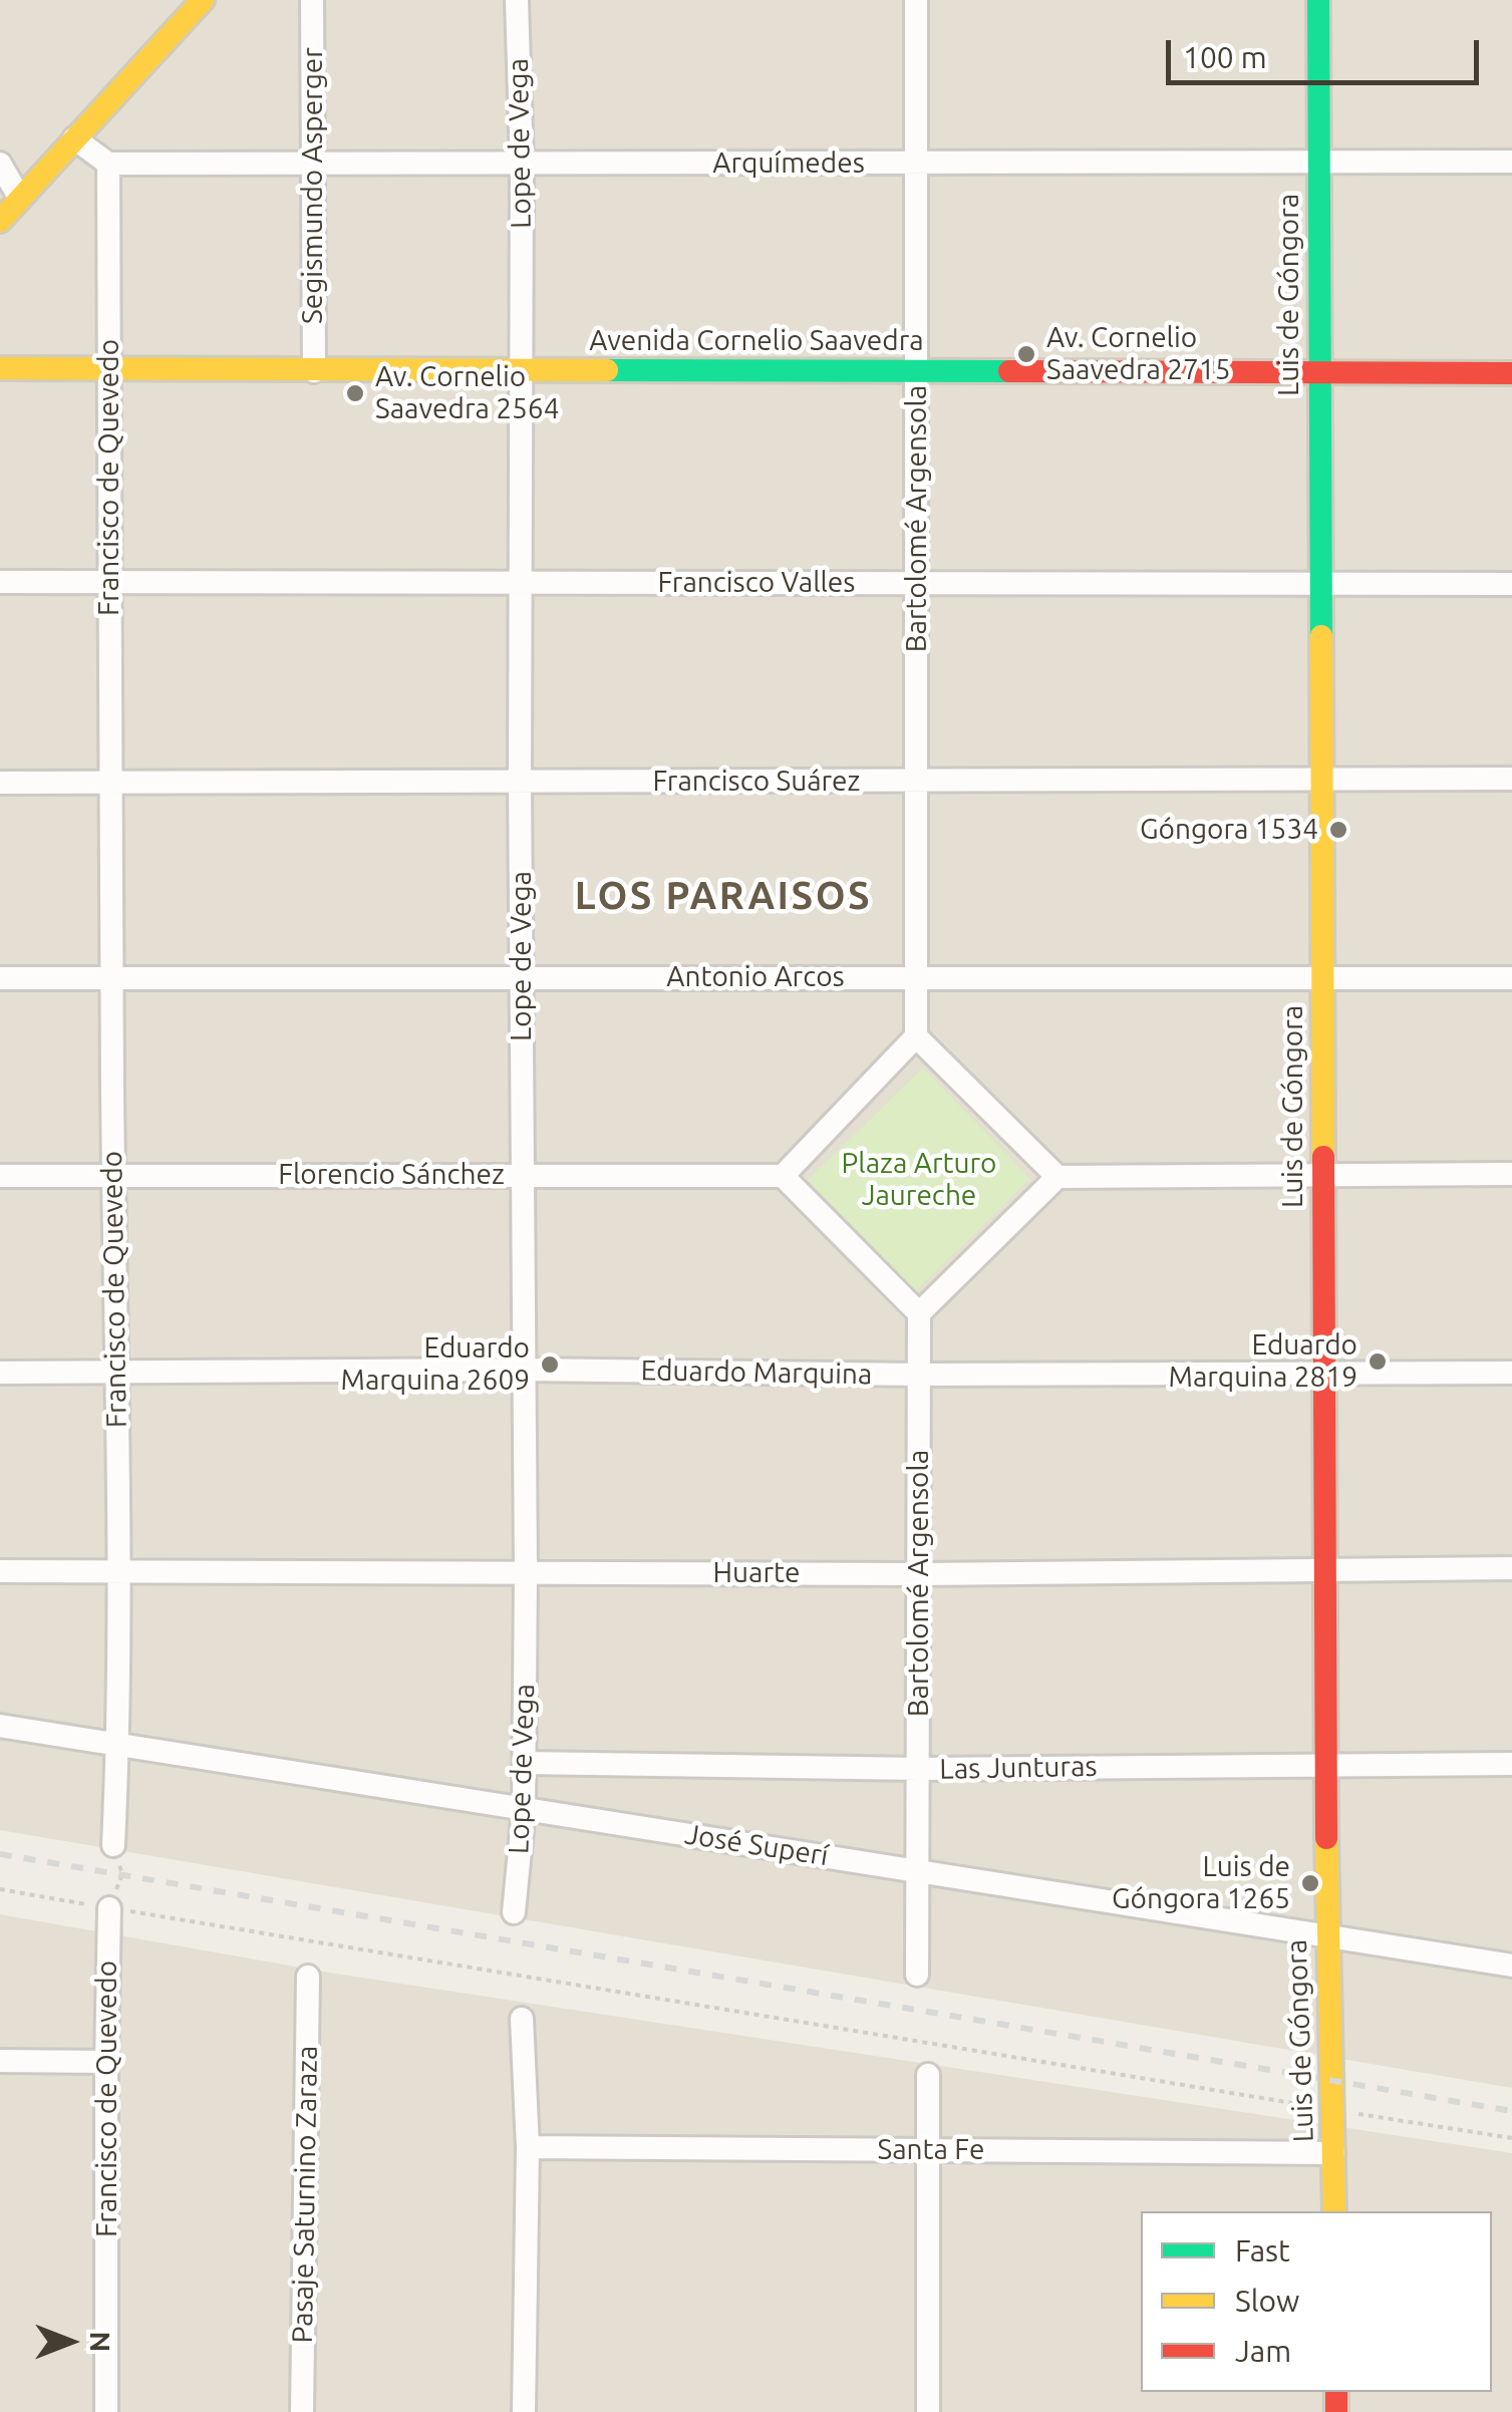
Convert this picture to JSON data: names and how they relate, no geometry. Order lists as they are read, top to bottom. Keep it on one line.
{"streets":{"main road":["Luis de Góngora","Avenida Cornelio Saavedra"],"street":["Lope de Vega","Arquímedes","Segismundo Asperger","Francisco de Quevedo","Bartolomé Argensola","Francisco Valles","Francisco Suárez","Antonio Arcos","Florencio Sánchez","Eduardo Marquina","Huarte","Las Junturas","José Superí","Santa Fe","Pasaje Saturnino Zaraza"]},"crossings":[["Lope de Vega","Arquímedes"],["Lope de Vega","Avenida Cornelio Saavedra"],["Lope de Vega","Francisco Valles"],["Lope de Vega","Francisco Suárez"],["Lope de Vega","Antonio Arcos"],["Lope de Vega","Florencio Sánchez"],["Lope de Vega","Eduardo Marquina"],["Lope de Vega","Huarte"],["Lope de Vega","Las Junturas"],["Lope de Vega","José Superí"],["Arquímedes","Segismundo Asperger"],["Arquímedes","Luis de Góngora"],["Arquímedes","Francisco de Quevedo"],["Arquímedes","Bartolomé Argensola"],["Segismundo Asperger","Avenida Cornelio Saavedra"],["Luis de Góngora","Avenida Cornelio Saavedra"],["Luis de Góngora","Francisco Valles"],["Luis de Góngora","Francisco Suárez"],["Luis de Góngora","Antonio Arcos"],["Luis de Góngora","Eduardo Marquina"],["Luis de Góngora","Huarte"],["Luis de Góngora","Las Junturas"],["Luis de Góngora","José Superí"],["Luis de Góngora","Santa Fe"],["Avenida Cornelio Saavedra","Francisco de Quevedo"],["Avenida Cornelio Saavedra","Bartolomé Argensola"],["Francisco de Quevedo","Francisco Valles"],["Francisco de Quevedo","Francisco Suárez"],["Francisco de Quevedo","Antonio Arcos"],["Francisco de Quevedo","Florencio Sánchez"],["Francisco de Quevedo","Eduardo Marquina"],["Francisco de Quevedo","Huarte"],["Francisco de Quevedo","José Superí"],["Bartolomé Argensola","Francisco Valles"],["Bartolomé Argensola","Francisco Suárez"],["Bartolomé Argensola","Antonio Arcos"],["Bartolomé Argensola","Eduardo Marquina"],["Bartolomé Argensola","Huarte"],["Bartolomé Argensola","Las Junturas"],["Bartolomé Argensola","José Superí"]],"districts":["LOS PARAISOS"],"parks":["Plaza Arturo Jaureche"],"places":["Av. Cornelio Saavedra 2715","Av. Cornelio Saavedra 2564","Góngora 1534","Eduardo Marquina 2819","Eduardo Marquina 2609","Luis de Góngora 1265"],"legend":["Fast","Slow","Jam"],"scale_bar":"100 m","north":"right"}
